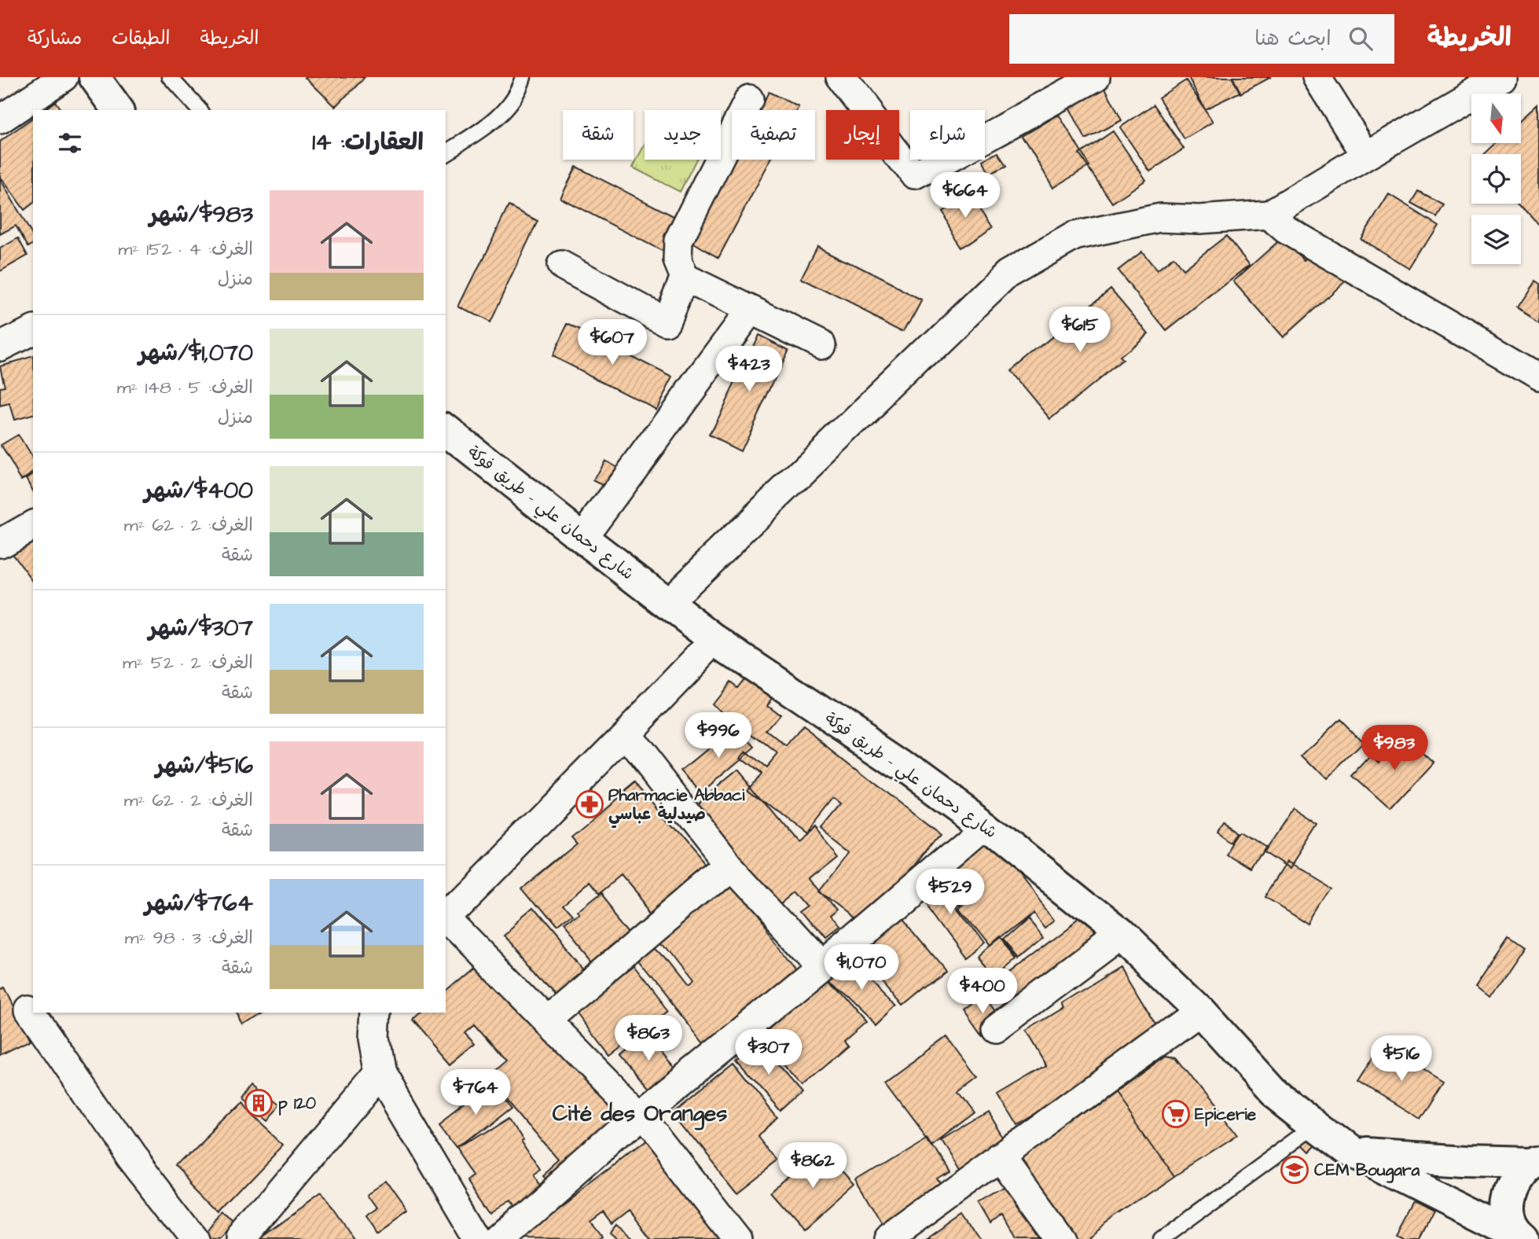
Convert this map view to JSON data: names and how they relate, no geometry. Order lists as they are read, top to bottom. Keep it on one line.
{"streets":{"main road":["شارع دحمان علي - طريق فوكة"]},"districts":["Cité des Oranges"],"places":{"pharmacy":["Pharmacie Abbaci صيدلية عباسي"],"building":["p 120"],"supermarket":["Epicerie"],"school or university":["CEM Bougara"]},"north":"bottom","page":{"header":"الخريطة","search":"ابحث هنا","nav":["الخريطة","الطبقات","مشاركة"],"chip":["شراء","إيجار","تصفية","جديد","شقة"],"heading":"العقارات: 14","price":["$664","$615","$607","$423","$996","$983","$529","$1,070","$400","$863","$307","$516","$764","$862"],"list":[{"name":"$983/شهر","note":"الغرف: 4 · 152 m² · منزل"},{"name":"$1,070/شهر","note":"الغرف: 5 · 148 m² · منزل"},{"name":"$400/شهر","note":"الغرف: 2 · 62 m² · شقة"},{"name":"$307/شهر","note":"الغرف: 2 · 52 m² · شقة"},{"name":"$516/شهر","note":"الغرف: 2 · 62 m² · شقة"},{"name":"$764/شهر","note":"الغرف: 3 · 98 m² · شقة"}]}}
